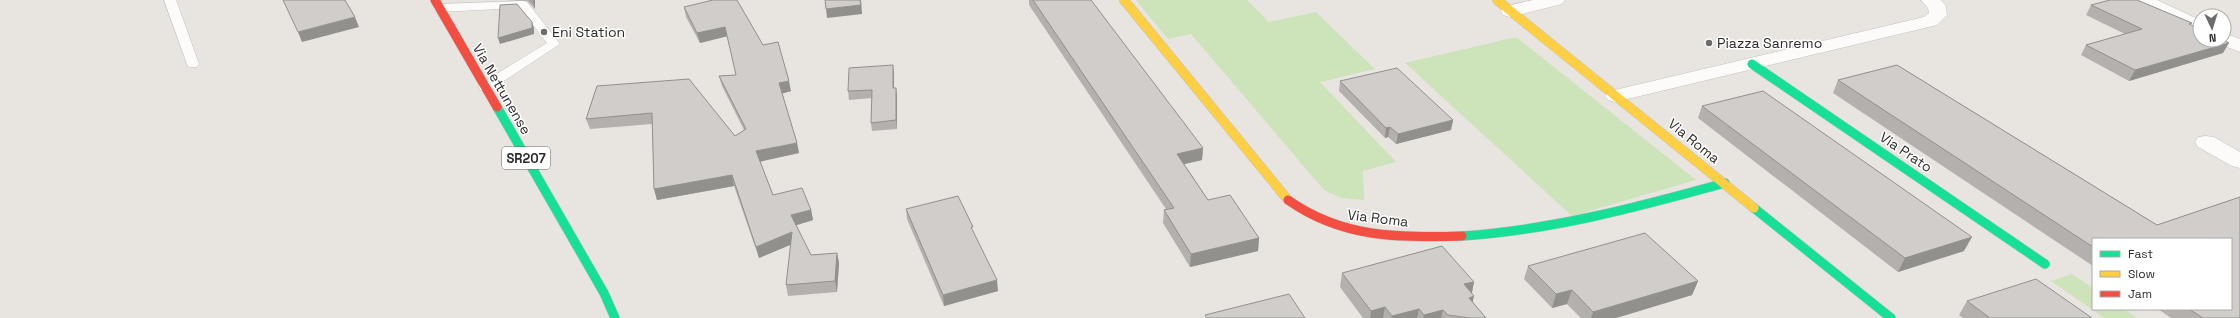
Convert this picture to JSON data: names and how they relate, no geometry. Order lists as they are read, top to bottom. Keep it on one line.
{"streets":{"street":["Via Nettunense","Via Roma","Via Prato","SR207"]},"places":["Eni Station","Piazza Sanremo"],"legend":["Fast","Slow","Jam"],"north":"bottom"}
